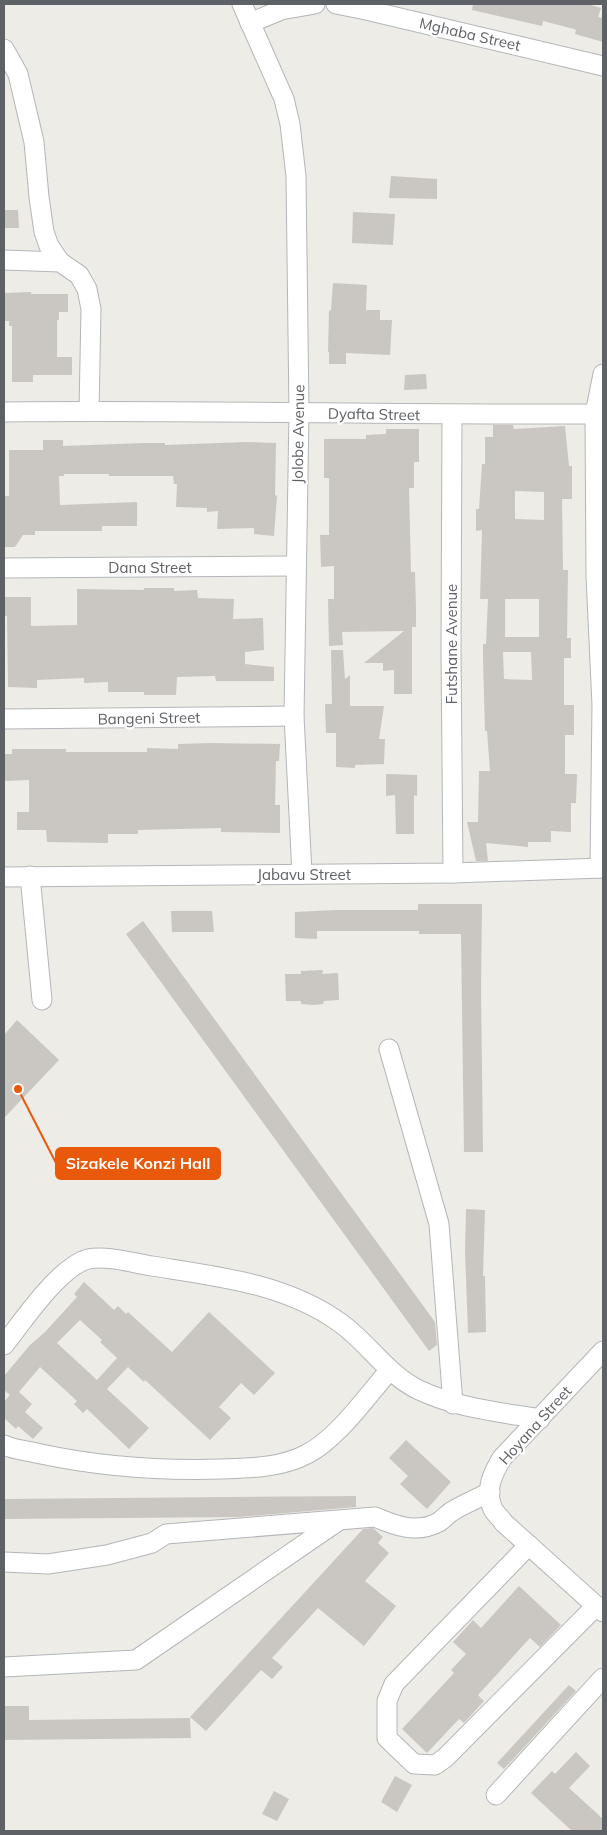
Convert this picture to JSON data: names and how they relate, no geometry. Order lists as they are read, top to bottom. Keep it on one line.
{"streets":{"street":["Mghaba Street","Dyafta Street","Jolobe Avenue","Dana Street","Futshane Avenue","Bangeni Street","Jabavu Street","Hoyana Street"]},"crossings":[["Dyafta Street","Jolobe Avenue"],["Dyafta Street","Futshane Avenue"],["Jolobe Avenue","Dana Street"],["Jolobe Avenue","Bangeni Street"],["Jolobe Avenue","Jabavu Street"],["Futshane Avenue","Jabavu Street"]],"places":["Sizakele Konzi Hall"]}
